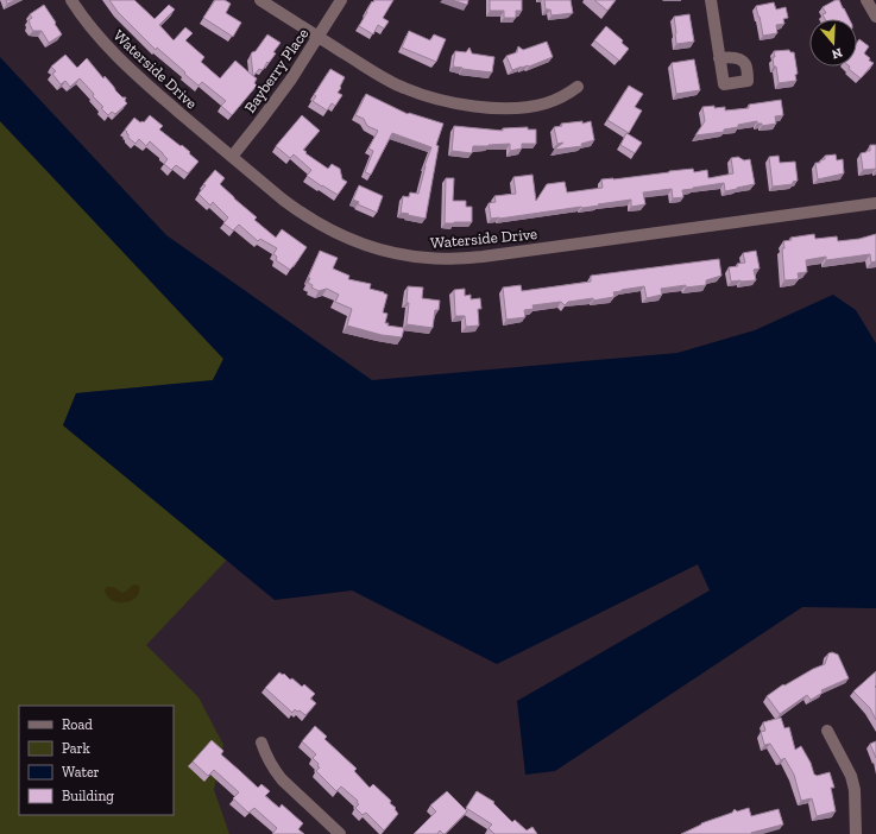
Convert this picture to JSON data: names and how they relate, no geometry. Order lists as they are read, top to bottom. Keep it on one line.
{"streets":{"street":["Waterside Drive","Bayberry Place"]},"crossings":[["Waterside Drive","Bayberry Place"]],"legend":["Road","Park","Water","Building"],"north":"bottom"}
